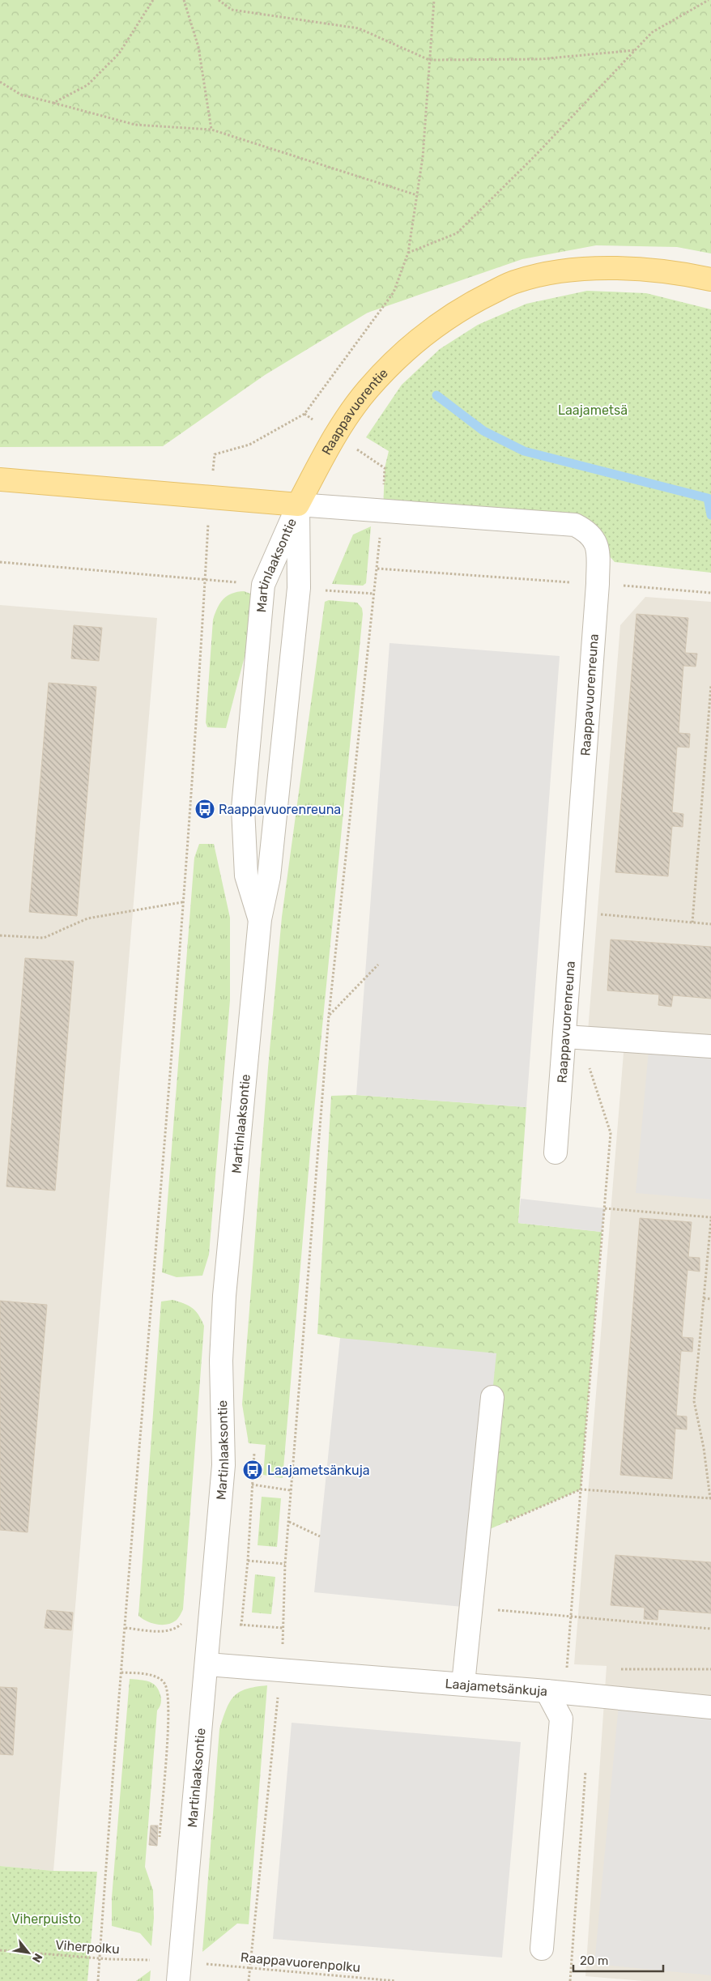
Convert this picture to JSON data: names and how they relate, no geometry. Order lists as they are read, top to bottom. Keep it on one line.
{"streets":{"main road":["Raappavuorentie"],"street":["Martinlaaksontie","Raappavuorenreuna","Laajametsänkuja"],"path":["Viherpolku","Raappavuorenpolku"]},"crossings":[["Raappavuorentie","Martinlaaksontie"],["Raappavuorentie","Raappavuorenreuna"],["Martinlaaksontie","Raappavuorenreuna"],["Martinlaaksontie","Laajametsänkuja"]],"parks":["Laajametsä","Viherpuisto"],"places":{"bus stop":["Raappavuorenreuna","Laajametsänkuja"]},"scale_bar":"20 m","north":"bottom right"}
